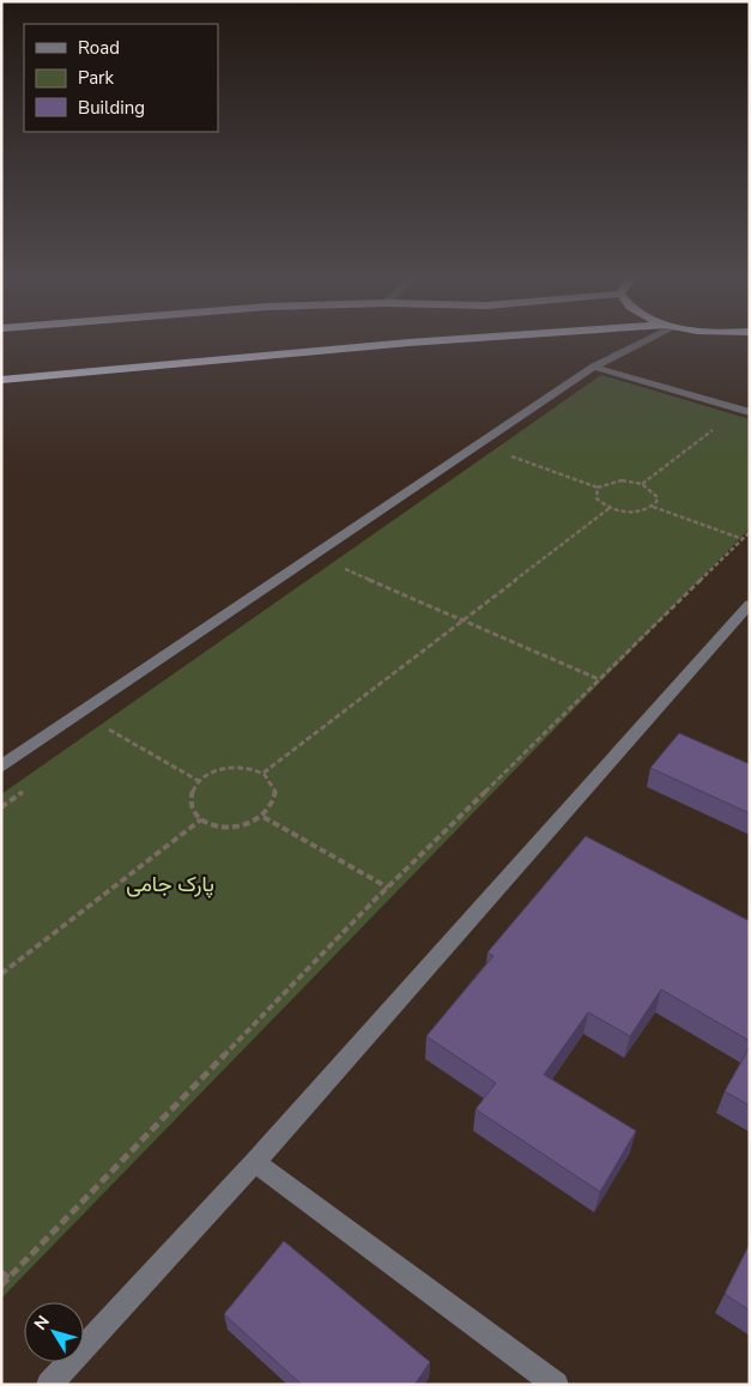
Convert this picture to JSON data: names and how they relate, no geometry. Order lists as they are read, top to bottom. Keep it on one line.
{"parks":["پارک جامی"],"legend":["Road","Park","Building"],"north":"top left"}
